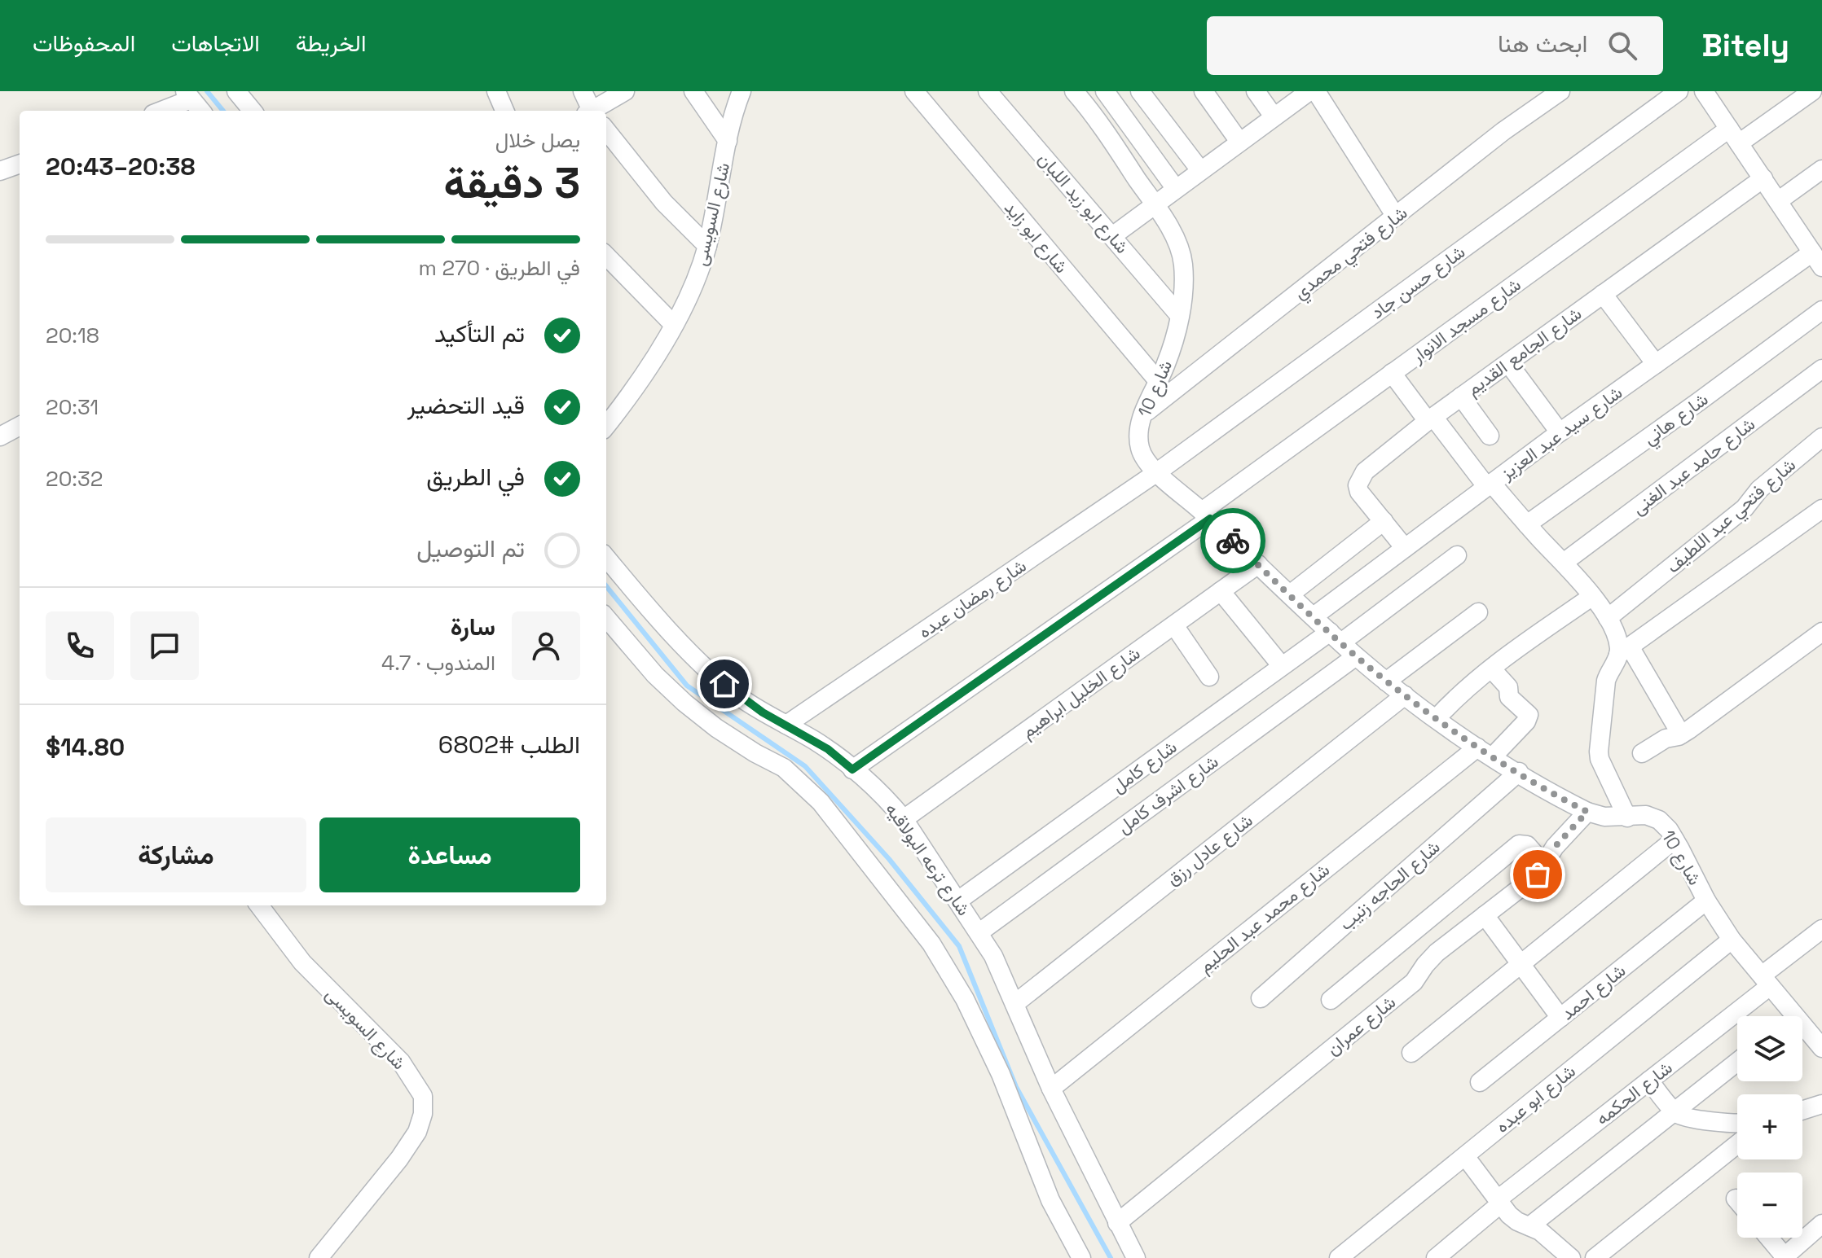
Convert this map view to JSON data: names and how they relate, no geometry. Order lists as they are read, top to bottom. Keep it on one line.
{"streets":{"street":["شارع ابو زيد اللبان","شارع السويسى","شارع ابو زايد","شارع فتحي محمدي","شارع حسن جاد","شارع مسجد الانوار","شارع الجامع القديم","شارع 10","شارع هاني","شارع سيد عبد العزيز","شارع حامد عبد الغنى","شارع فتحي عبد اللطيف","شارع رمضان عبده","شارع الخليل ابراهيم","شارع كامل","شارع اشرف كامل","شارع عادل رزق","شارع ترعه البولاقيه","شارع الحاجه زنيب","شارع محمد عبد الحليم","شارع احمد","شارع عمران","شارع الحكمه","شارع ابو عبده"]},"crossings":[["شارع ابو زيد اللبان","شارع 10"],["شارع ابو زايد","شارع 10"],["شارع فتحي محمدي","شارع 10"],["شارع حسن جاد","شارع 10"],["شارع حسن جاد","شارع رمضان عبده"],["شارع مسجد الانوار","شارع 10"],["شارع مسجد الانوار","شارع ترعه البولاقيه"],["شارع الجامع القديم","شارع سيد عبد العزيز"],["شارع 10","شارع سيد عبد العزيز"],["شارع 10","شارع رمضان عبده"],["شارع 10","شارع الخليل ابراهيم"],["شارع 10","شارع كامل"],["شارع 10","شارع اشرف كامل"],["شارع 10","شارع عادل رزق"],["شارع 10","شارع الحاجه زنيب"],["شارع 10","شارع محمد عبد الحليم"],["شارع 10","شارع احمد"],["شارع 10","شارع عمران"],["شارع 10","شارع الحكمه"],["شارع 10","شارع ابو عبده"],["شارع رمضان عبده","شارع ترعه البولاقيه"],["شارع الخليل ابراهيم","شارع ترعه البولاقيه"],["شارع كامل","شارع ترعه البولاقيه"],["شارع اشرف كامل","شارع ترعه البولاقيه"],["شارع عادل رزق","شارع ترعه البولاقيه"],["شارع ترعه البولاقيه","شارع محمد عبد الحليم"],["شارع ترعه البولاقيه","شارع عمران"]],"page":{"header":"Bitely","search":"ابحث هنا","nav":["الخريطة","الاتجاهات","المحفوظات"],"heading":["3 دقيقة","يصل خلال","20:38–20:43"],"panel":["سارة","المندوب · 4.7","الطلب #6802","$14.80"],"bar":"في الطريق · 270 m","list":[["تم التأكيد","20:18"],["قيد التحضير","20:31"],["في الطريق","20:32"],"تم التوصيل"],"buttons":["مساعدة","مشاركة"],"map_buttons":["+","−"]}}
